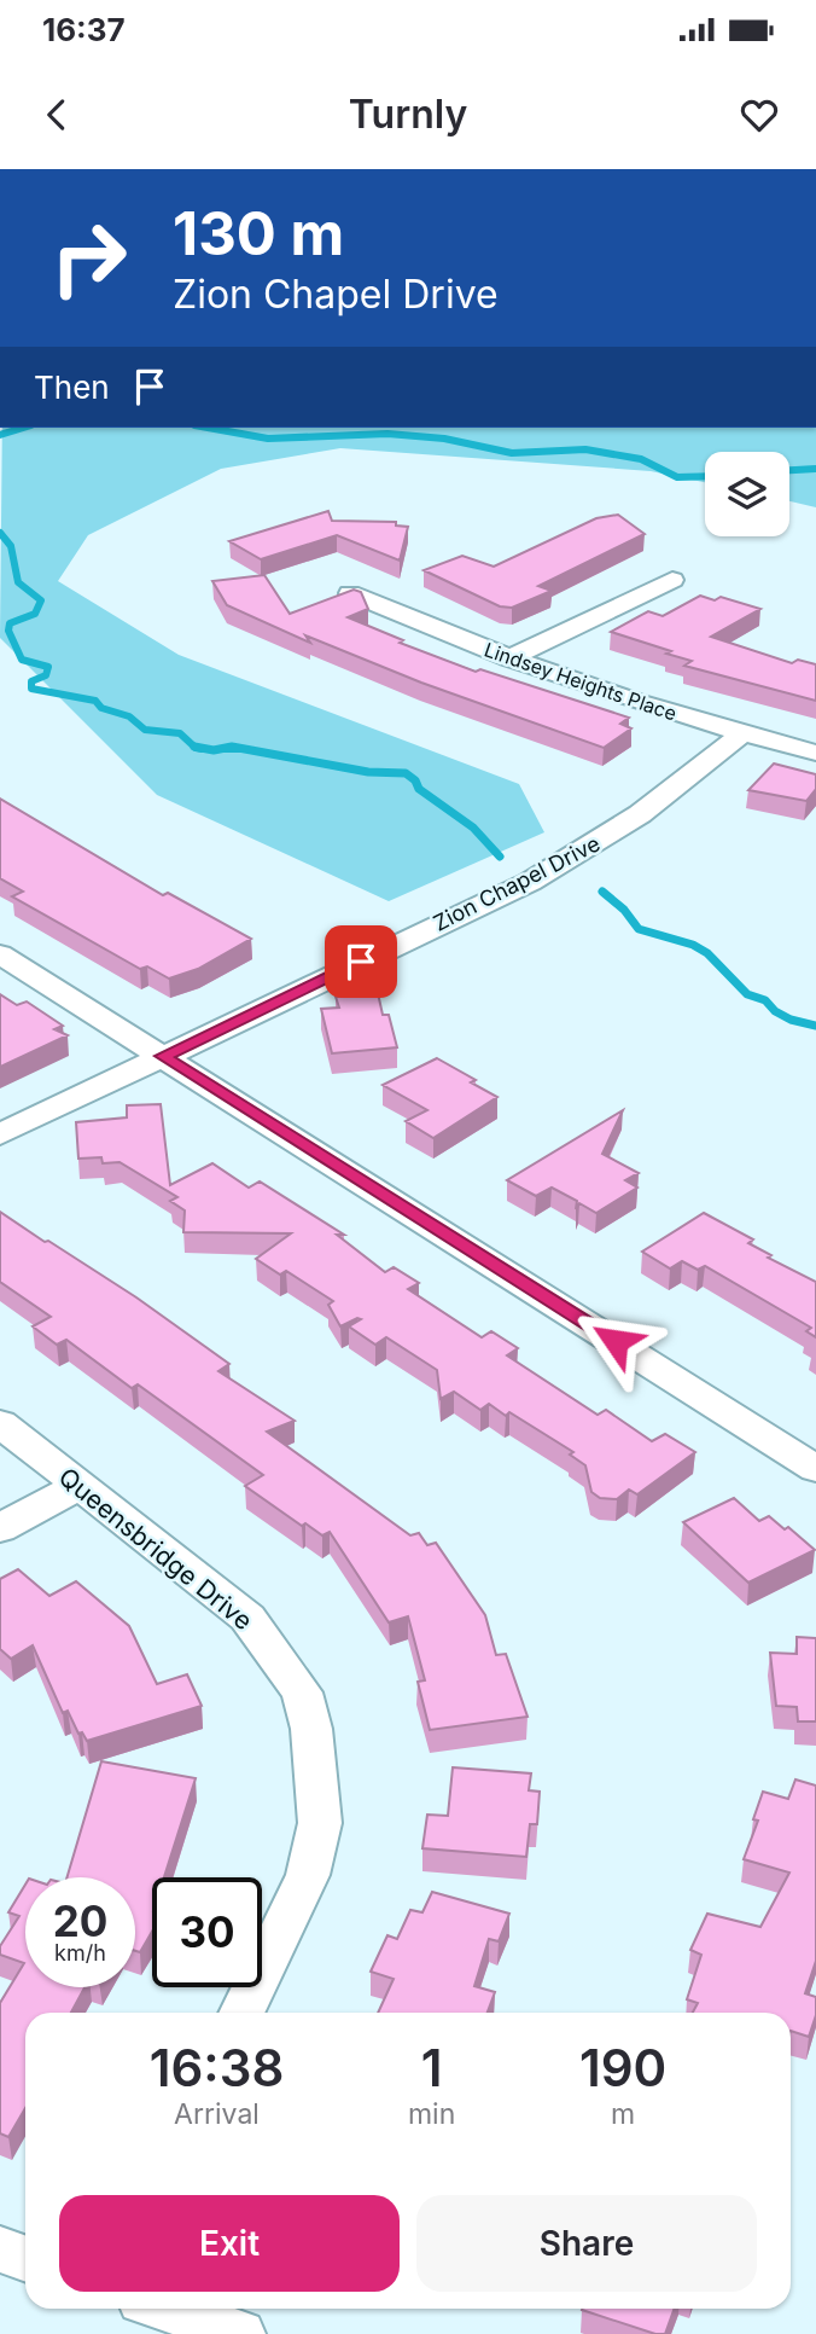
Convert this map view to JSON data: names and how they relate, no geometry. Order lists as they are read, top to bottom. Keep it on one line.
{"streets":{"street":["Lindsey Heights Place","Zion Chapel Drive","Queensbridge Drive"]},"crossings":[["Lindsey Heights Place","Zion Chapel Drive"]],"page":{"status":"16:37","header":"Turnly","turn":["130 m","Zion Chapel Drive"],"then":"Then","speed":"20 km/h","limit":"30","eta":["16:38","Arrival","1","min","190","m"],"buttons":["Exit","Share"]}}
